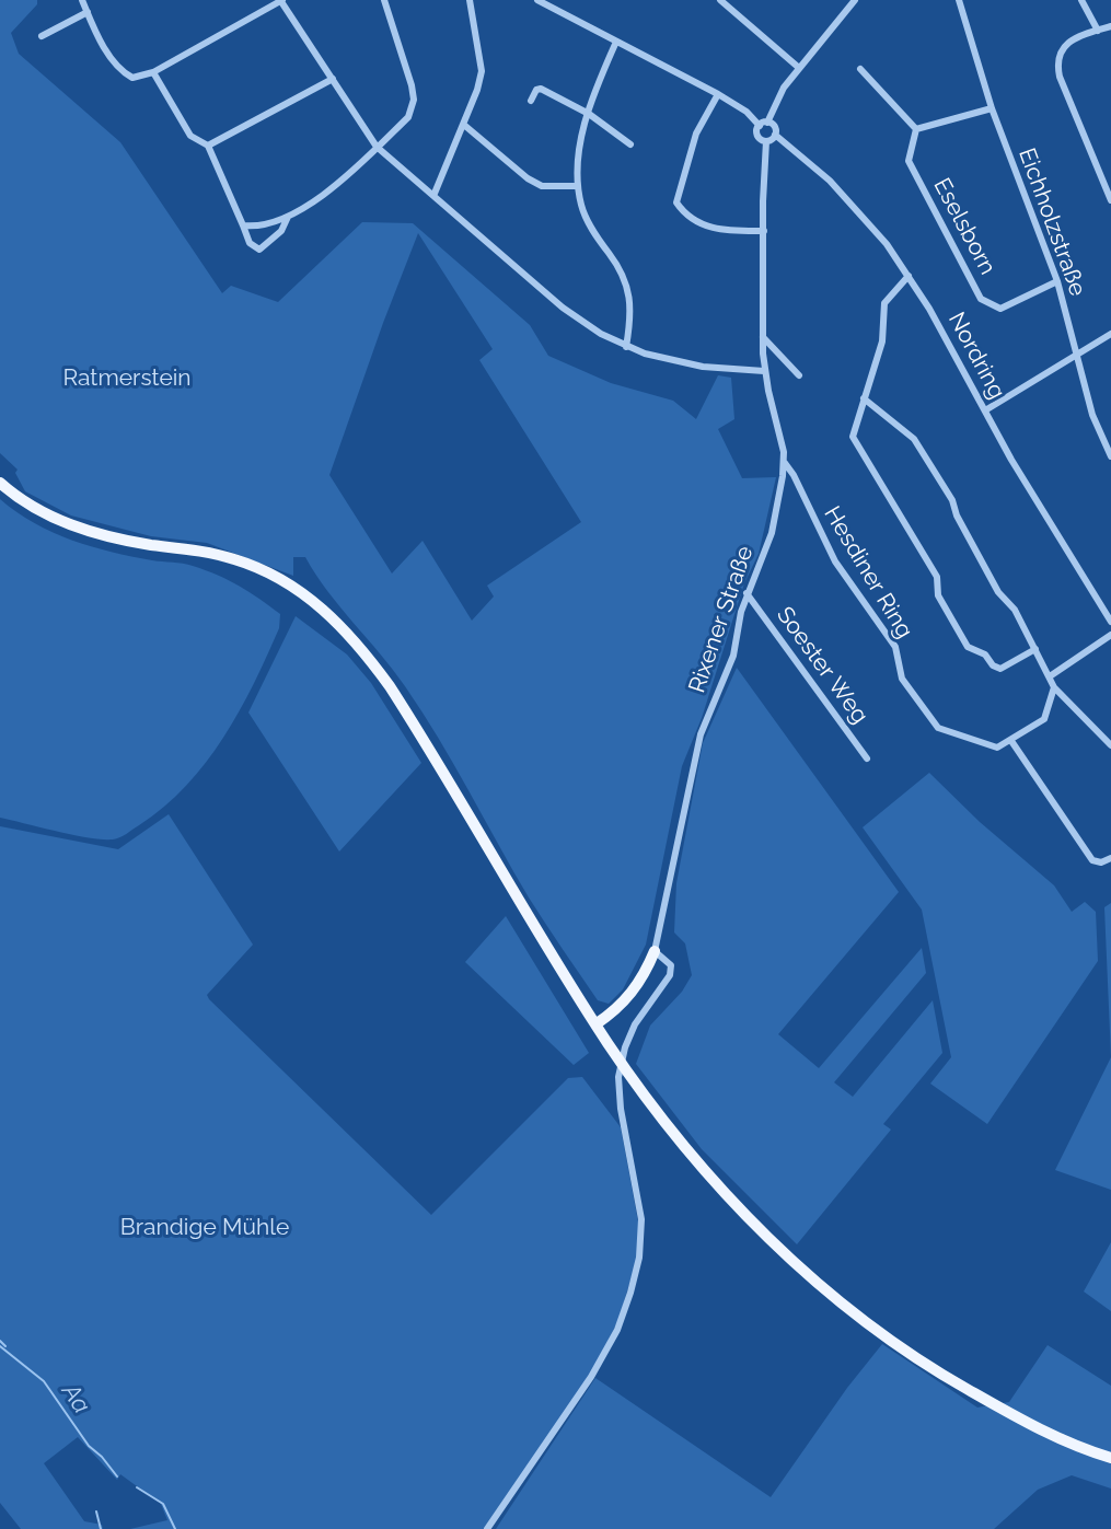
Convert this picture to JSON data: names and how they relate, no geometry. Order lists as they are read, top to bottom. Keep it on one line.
{"streets":{"street":["Eichholzstraße","Eselsborn","Nordring","Hesdiner Ring","Rixener Straße","Soester Weg"]},"crossings":[["Eichholzstraße","Eselsborn"],["Nordring","Rixener Straße"],["Hesdiner Ring","Rixener Straße"],["Rixener Straße","Soester Weg"]],"water":["Aa"],"parks":["Ratmerstein","Brandige Mühle"]}
